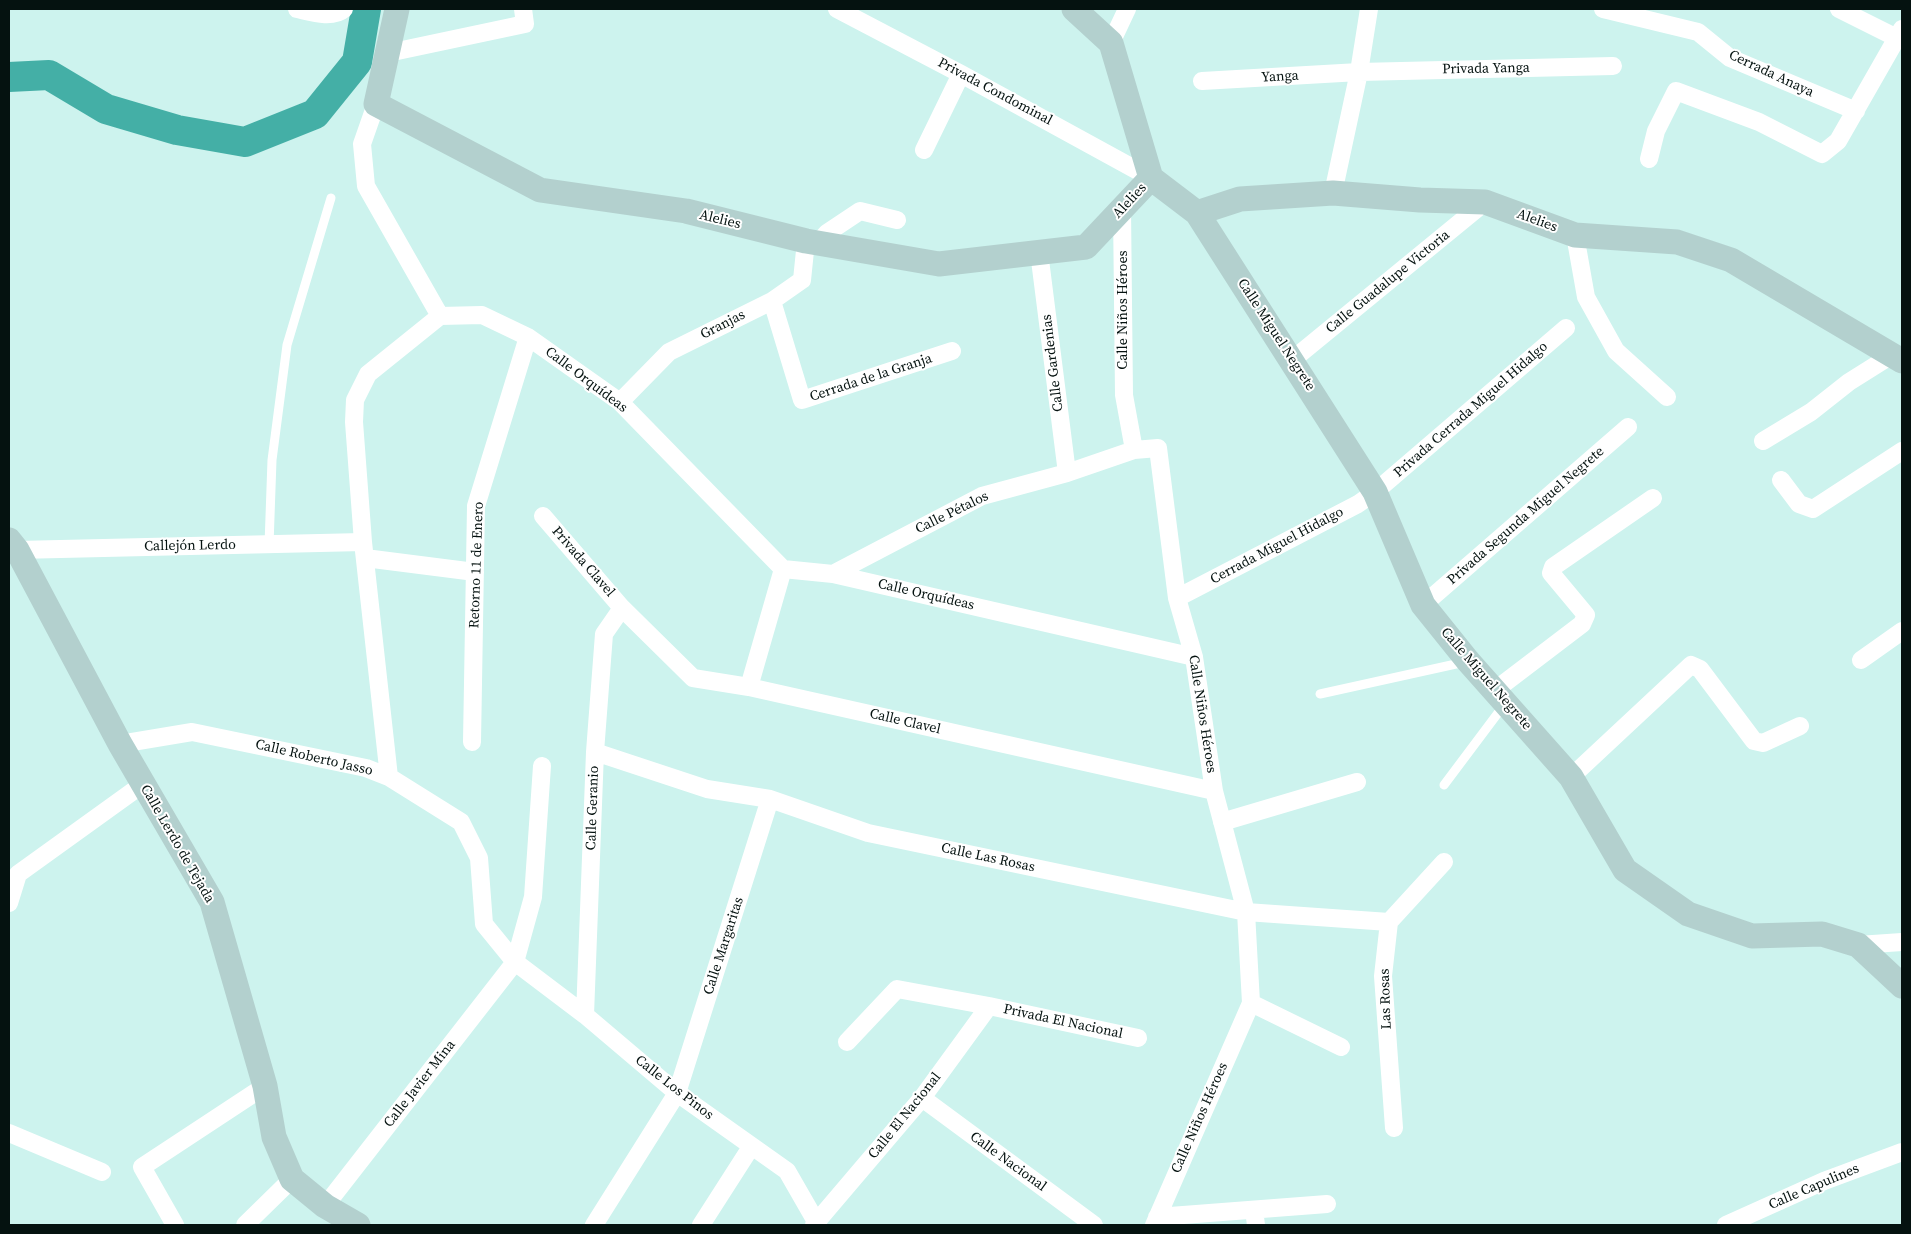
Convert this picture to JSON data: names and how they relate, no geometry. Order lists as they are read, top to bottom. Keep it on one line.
{"streets":{"street":["Privada Yanga","Cerrada Anaya","Yanga","Privada Condominal","Alelies","Calle Guadalupe Victoria","Calle Niños Héroes","Granjas","Calle Miguel Negrete","Calle Gardenias","Cerrada de la Granja","Calle Orquídeas","Privada Cerrada Miguel Hidalgo","Calle Pétalos","Privada Segunda Miguel Negrete","Callejón Lerdo","Cerrada Miguel Hidalgo","Privada Clavel","Retorno 11 de Enero","Calle Clavel","Calle Roberto Jasso","Calle Geranio","Calle Lerdo de Tejada","Calle Las Rosas","Calle Margaritas","Las Rosas","Privada El Nacional","Calle Javier Mina","Calle Los Pinos","Calle El Nacional","Calle Nacional","Calle Capulines"]},"crossings":[["Privada Yanga","Yanga"],["Privada Condominal","Alelies"],["Alelies","Calle Guadalupe Victoria"],["Alelies","Calle Niños Héroes"],["Alelies","Granjas"],["Alelies","Calle Miguel Negrete"],["Alelies","Calle Gardenias"],["Calle Guadalupe Victoria","Calle Miguel Negrete"],["Calle Niños Héroes","Calle Orquídeas"],["Calle Niños Héroes","Calle Pétalos"],["Calle Niños Héroes","Cerrada Miguel Hidalgo"],["Calle Niños Héroes","Calle Clavel"],["Calle Niños Héroes","Calle Las Rosas"],["Granjas","Cerrada de la Granja"],["Granjas","Calle Orquídeas"],["Calle Miguel Negrete","Privada Cerrada Miguel Hidalgo"],["Calle Miguel Negrete","Privada Segunda Miguel Negrete"],["Calle Miguel Negrete","Cerrada Miguel Hidalgo"],["Calle Gardenias","Calle Pétalos"],["Calle Orquídeas","Calle Pétalos"],["Calle Orquídeas","Retorno 11 de Enero"],["Privada Cerrada Miguel Hidalgo","Cerrada Miguel Hidalgo"],["Callejón Lerdo","Retorno 11 de Enero"],["Callejón Lerdo","Calle Lerdo de Tejada"],["Privada Clavel","Calle Clavel"],["Privada Clavel","Calle Geranio"],["Calle Clavel","Calle Geranio"],["Calle Roberto Jasso","Calle Lerdo de Tejada"],["Calle Roberto Jasso","Calle Javier Mina"],["Calle Roberto Jasso","Calle Los Pinos"],["Calle Geranio","Calle Las Rosas"],["Calle Geranio","Calle Los Pinos"],["Calle Lerdo de Tejada","Calle Javier Mina"],["Calle Las Rosas","Calle Margaritas"],["Calle Las Rosas","Las Rosas"],["Calle Margaritas","Calle Los Pinos"],["Privada El Nacional","Calle El Nacional"],["Calle Javier Mina","Calle Los Pinos"],["Calle Los Pinos","Calle El Nacional"],["Calle El Nacional","Calle Nacional"]]}
